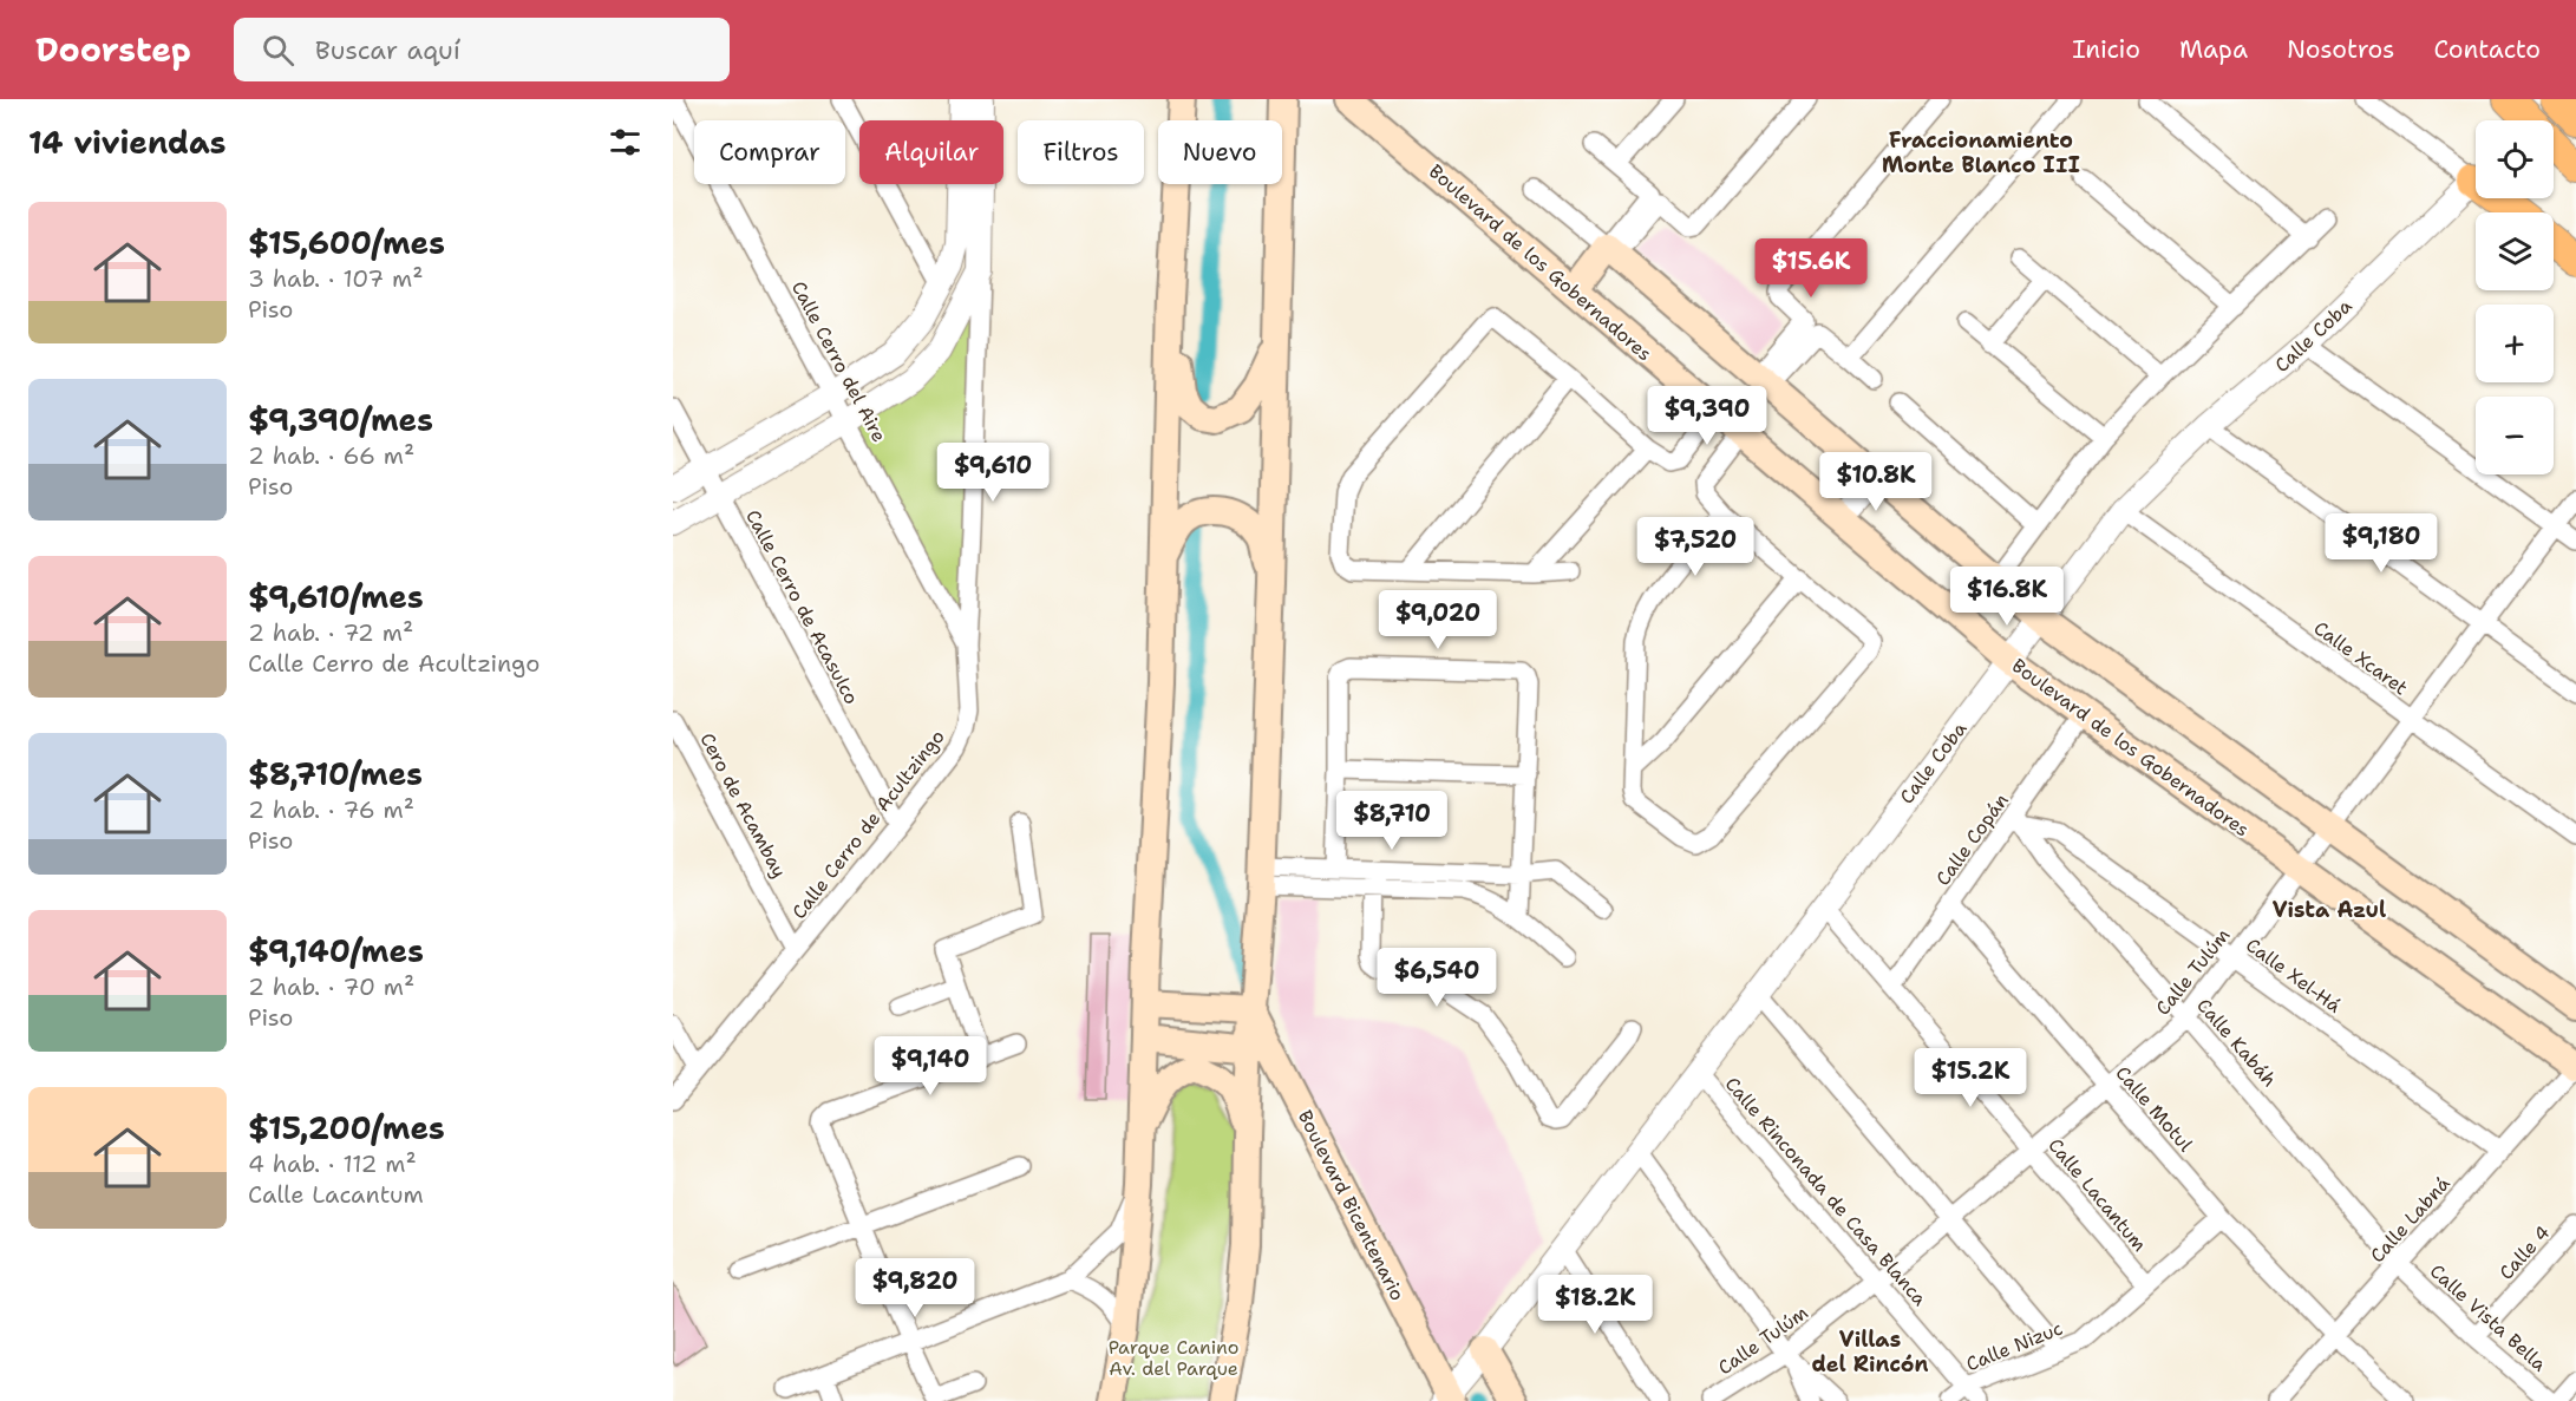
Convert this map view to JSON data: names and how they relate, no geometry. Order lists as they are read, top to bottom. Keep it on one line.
{"streets":{"main road":["Boulevard de los Gobernadores","Boulevard Bicentenario"],"street":["Calle Coba","Calle Cerro del Aire","Calle Cerro de Acasulco","Calle Xcaret","Cero de Acambay","Calle Cerro de Acultzingo","Calle Copán","Calle Tulúm","Calle Xel-Há","Calle Kabáh","Calle Motul","Calle Rinconada de Casa Blanca","Calle Lacantum","Calle Labná","Calle 4","Calle Vista Bella","Calle Nizuc"]},"crossings":[["Boulevard de los Gobernadores","Calle Coba"],["Boulevard de los Gobernadores","Calle Copán"],["Boulevard de los Gobernadores","Calle Tulúm"],["Boulevard de los Gobernadores","Calle Labná"],["Calle Coba","Calle Xcaret"],["Calle Coba","Calle Rinconada de Casa Blanca"],["Calle Coba","Calle Lacantum"],["Calle Coba","Boulevard Bicentenario"],["Calle Cerro del Aire","Calle Cerro de Acultzingo"],["Calle Cerro de Acasulco","Calle Cerro de Acultzingo"],["Calle Xcaret","Calle Tulúm"],["Cero de Acambay","Calle Cerro de Acultzingo"],["Calle Copán","Calle Xel-Há"],["Calle Copán","Calle Kabáh"],["Calle Copán","Calle Motul"],["Calle Copán","Calle Lacantum"],["Calle Tulúm","Calle Xel-Há"],["Calle Tulúm","Calle Kabáh"],["Calle Tulúm","Calle Motul"],["Calle Tulúm","Calle Rinconada de Casa Blanca"],["Calle Tulúm","Calle Lacantum"],["Calle Xel-Há","Calle Kabáh"],["Calle Xel-Há","Calle Labná"],["Calle Kabáh","Calle Labná"],["Calle Kabáh","Calle Vista Bella"],["Calle Motul","Calle Labná"],["Calle Motul","Calle Nizuc"],["Calle Rinconada de Casa Blanca","Calle Nizuc"],["Calle Lacantum","Calle Nizuc"],["Calle Labná","Calle Vista Bella"],["Calle 4","Calle Vista Bella"]],"districts":["Fraccionamiento Monte Blanco III","Vista Azul","Villas del Rincón"],"parks":["Parque Canino Av. del Parque"],"page":{"header":"Doorstep","search":"Buscar aquí","nav":["Inicio","Mapa","Nosotros","Contacto"],"heading":"14 viviendas","map_buttons":["+","−"],"chip":["Comprar","Alquilar","Filtros","Nuevo"],"list":[{"name":"$15,600/mes","note":"3 hab. · 107 m² · Piso"},{"name":"$9,390/mes","note":"2 hab. · 66 m² · Piso"},{"name":"$9,610/mes","note":"2 hab. · 72 m² · Calle Cerro de Acultzingo"},{"name":"$8,710/mes","note":"2 hab. · 76 m² · Piso"},{"name":"$9,140/mes","note":"2 hab. · 70 m² · Piso"},{"name":"$15,200/mes","note":"4 hab. · 112 m² · Calle Lacantum"}],"price":["$15.6K","$9,390","$9,610","$10.8K","$9,180","$7,520","$16.8K","$9,020","$8,710","$6,540","$9,140","$15.2K","$9,820","$18.2K"]}}
